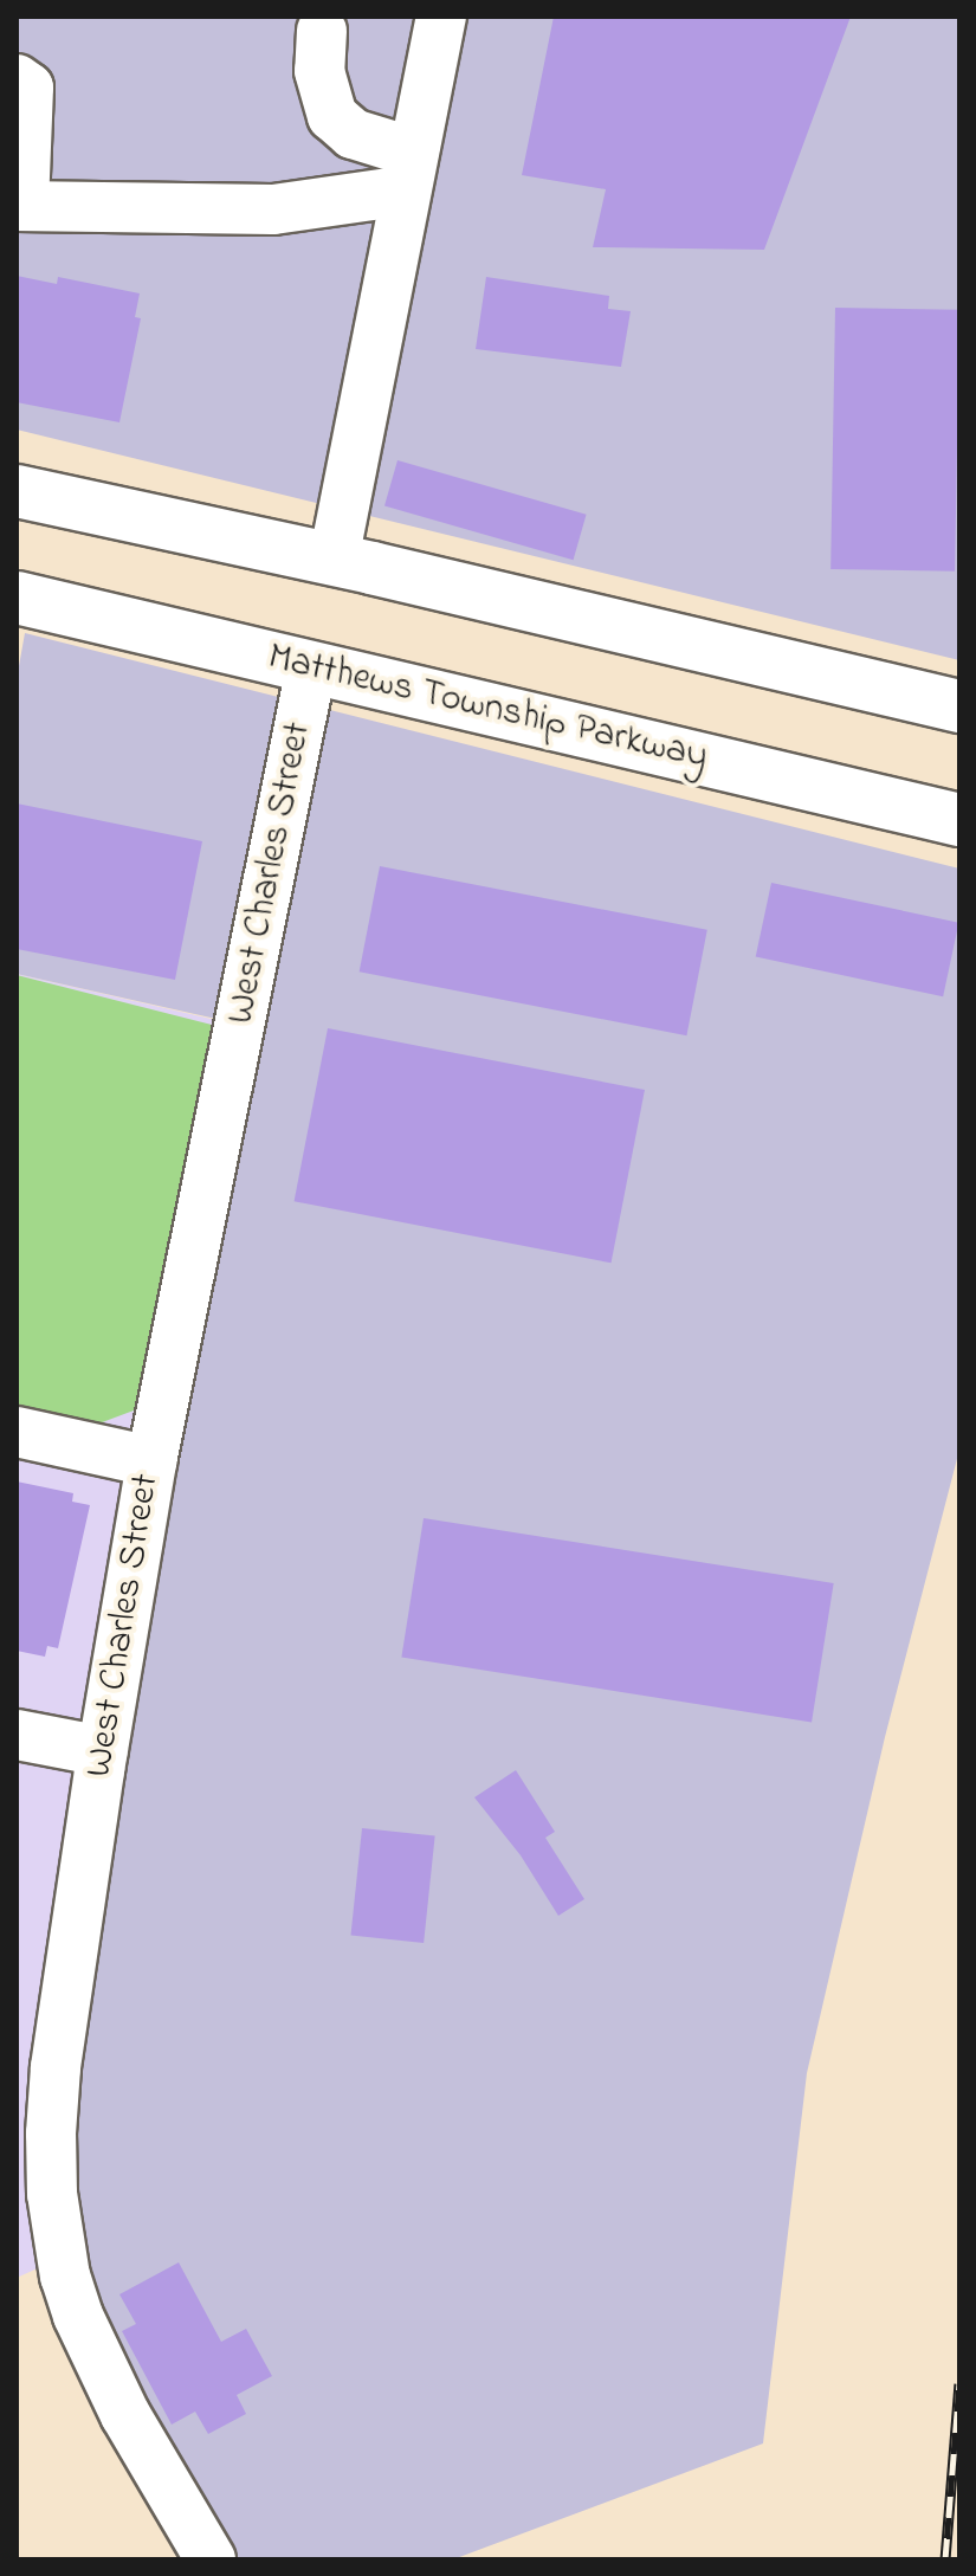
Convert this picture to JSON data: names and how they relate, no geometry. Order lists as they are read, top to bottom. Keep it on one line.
{"streets":{"main road":["Matthews Township Parkway"],"street":["West Charles Street"]},"crossings":[["Matthews Township Parkway","West Charles Street"]]}
